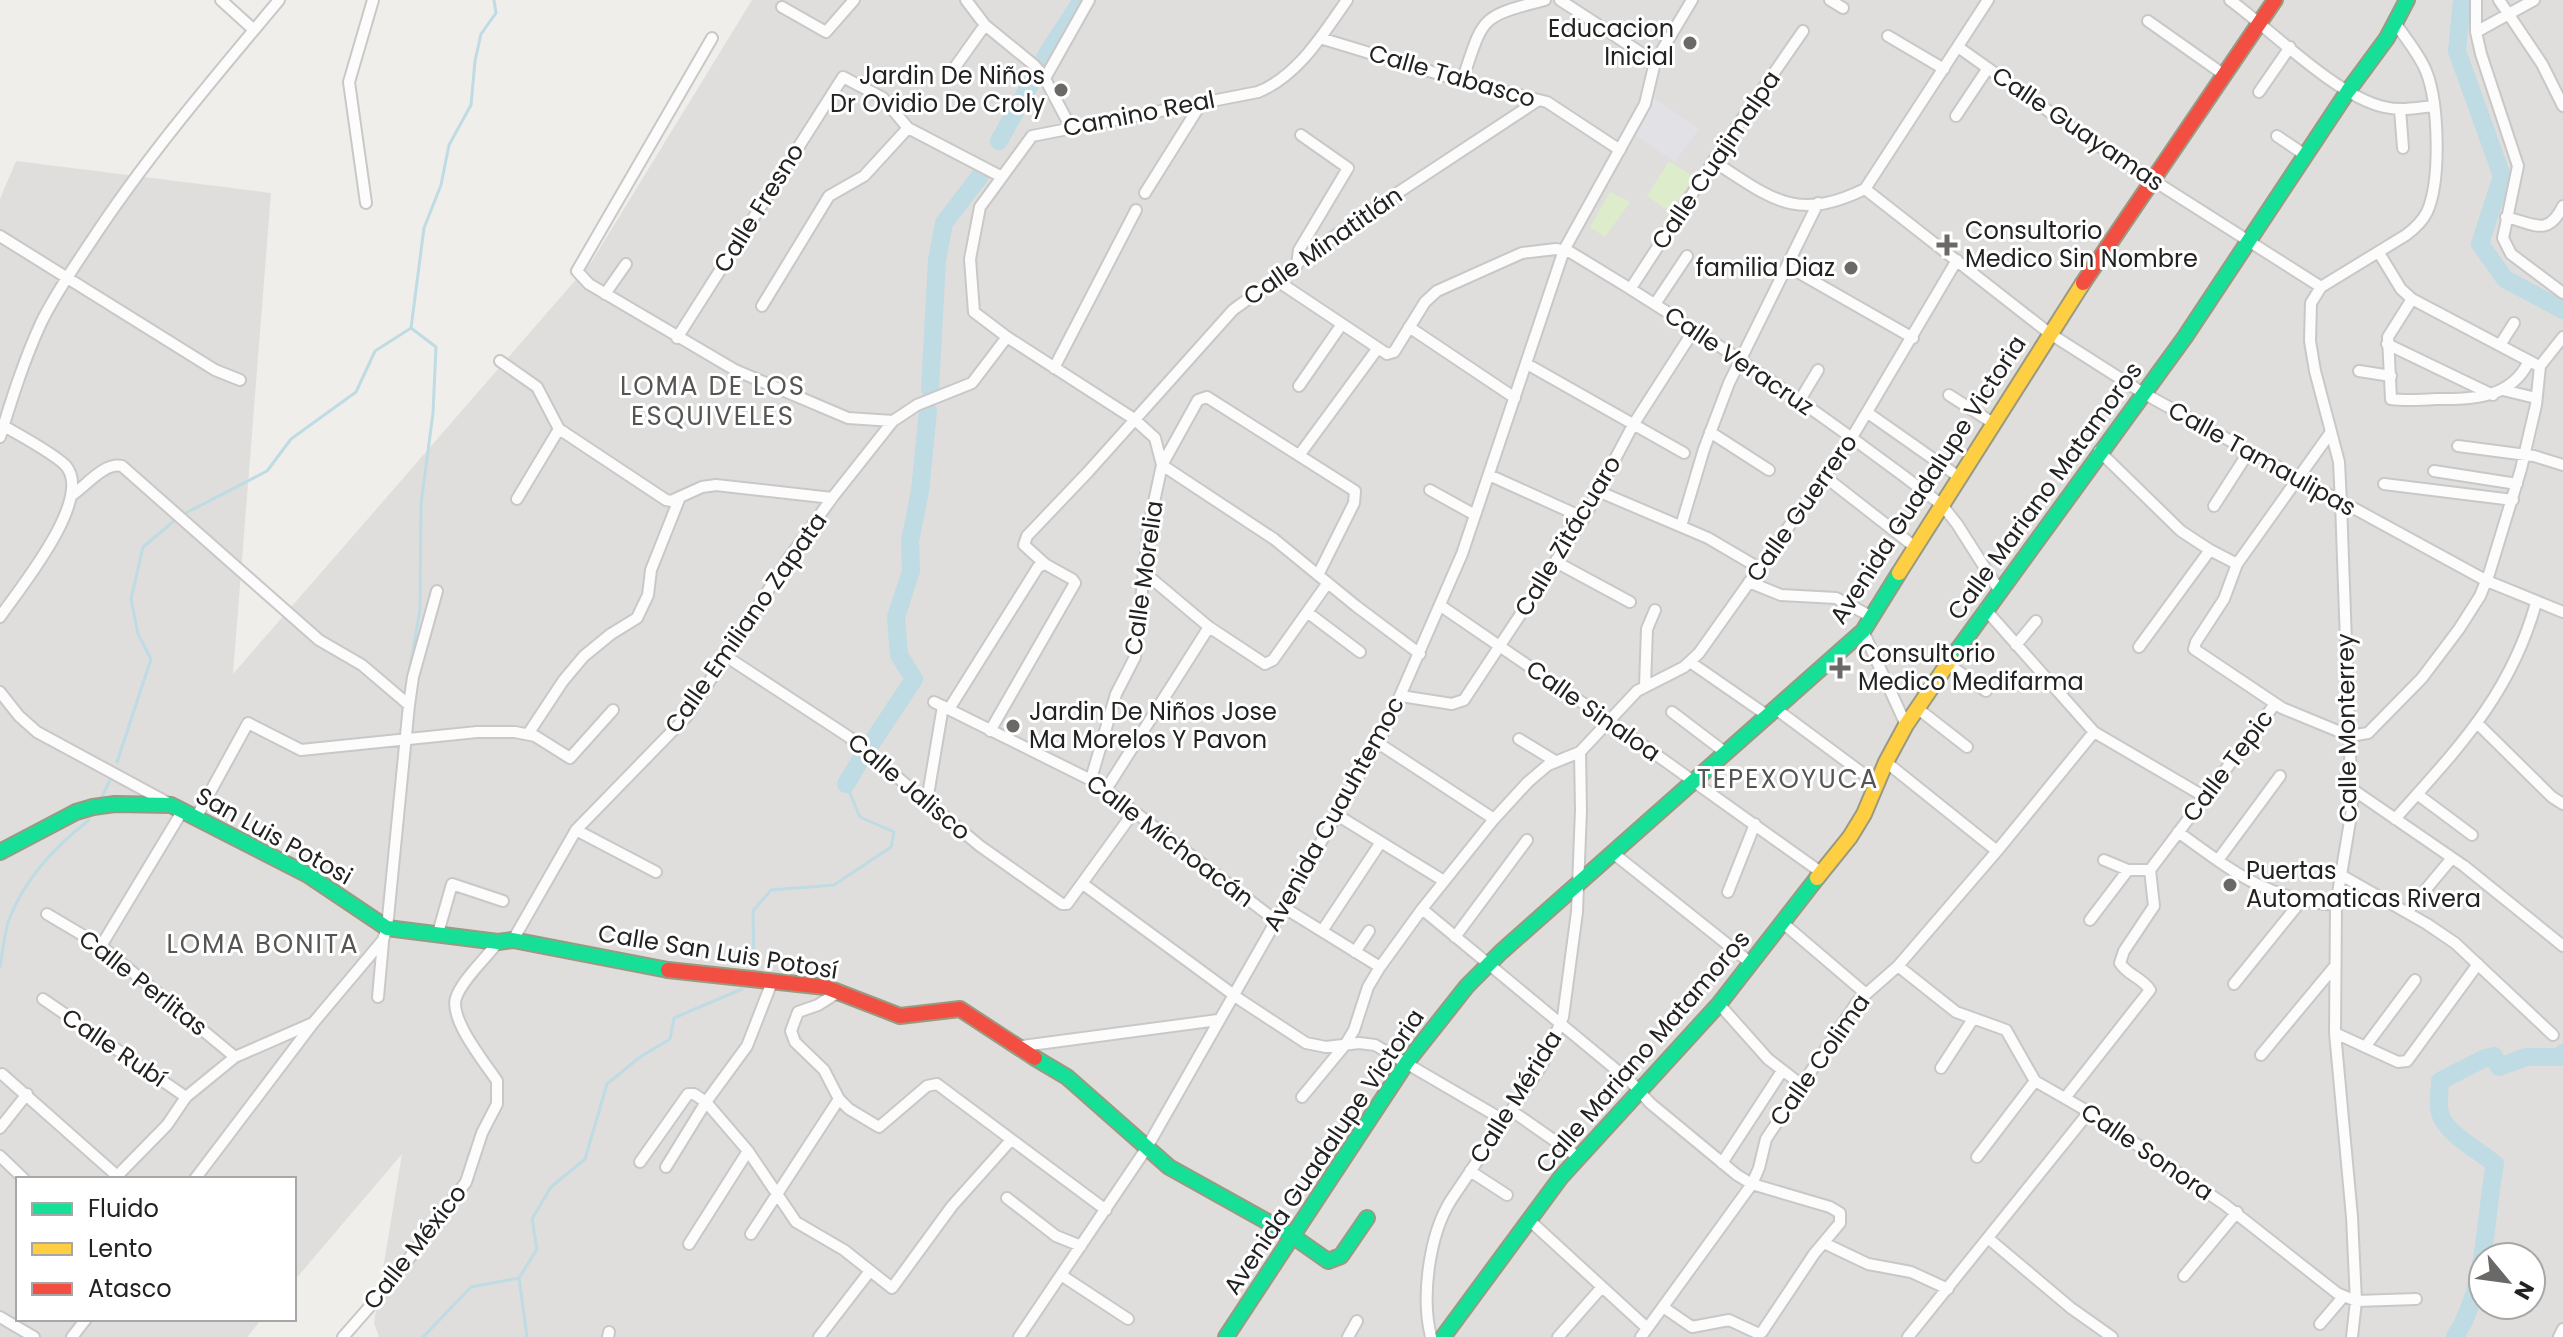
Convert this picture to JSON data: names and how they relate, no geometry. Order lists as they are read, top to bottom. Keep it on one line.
{"streets":{"street":["Calle Tabasco","Camino Real","Calle Guayamas","Calle Cuajimalpa","Calle Fresno","Calle Minatitlán","Calle Veracruz","Calle Tamaulipas","Avenida Guadalupe Victoria","Calle Mariano Matamoros","Calle Guerrero","Calle Zitácuaro","Calle Morelia","Calle Emiliano Zapata","Calle Sinaloa","Calle Monterrey","Calle Tepic","Calle Jalisco","Avenida Cuauhtemoc","San Luis Potosi","Calle Michoacán","Calle San Luis Potosí","Calle Perlitas","Calle Rubí","Calle Colima","Calle Mérida","Calle Sonora","Calle México"]},"crossings":[["Calle Tabasco","Camino Real"],["Calle Tabasco","Calle Minatitlán"],["Calle Tabasco","Avenida Cuauhtemoc"],["Camino Real","Calle Minatitlán"],["Camino Real","Calle Morelia"],["Camino Real","Calle Emiliano Zapata"],["Calle Guayamas","Avenida Guadalupe Victoria"],["Calle Guayamas","Calle Mariano Matamoros"],["Calle Guayamas","Calle Monterrey"],["Calle Cuajimalpa","Calle Veracruz"],["Calle Veracruz","Avenida Guadalupe Victoria"],["Calle Veracruz","Calle Mariano Matamoros"],["Calle Veracruz","Calle Guerrero"],["Calle Veracruz","Calle Zitácuaro"],["Calle Veracruz","Avenida Cuauhtemoc"],["Calle Tamaulipas","Avenida Guadalupe Victoria"],["Calle Tamaulipas","Calle Mariano Matamoros"],["Calle Tamaulipas","Calle Guerrero"],["Calle Tamaulipas","Calle Monterrey"],["Avenida Guadalupe Victoria","Calle Sinaloa"],["Avenida Guadalupe Victoria","Calle San Luis Potosí"],["Avenida Guadalupe Victoria","Calle Mérida"],["Calle Mariano Matamoros","Calle Sinaloa"],["Calle Guerrero","Calle Sinaloa"],["Calle Guerrero","Calle Mérida"],["Calle Zitácuaro","Calle Sinaloa"],["Calle Zitácuaro","Avenida Cuauhtemoc"],["Calle Morelia","Calle Michoacán"],["Calle Emiliano Zapata","Calle Jalisco"],["Calle Emiliano Zapata","Calle San Luis Potosí"],["Calle Emiliano Zapata","Calle México"],["Calle Sinaloa","Avenida Cuauhtemoc"],["Calle Monterrey","Calle Tepic"],["Calle Monterrey","Calle Sonora"],["Calle Jalisco","Calle Michoacán"],["Avenida Cuauhtemoc","Calle Michoacán"],["Avenida Cuauhtemoc","Calle San Luis Potosí"],["San Luis Potosi","Calle San Luis Potosí"],["Calle San Luis Potosí","Calle México"]],"districts":["LOMA DE LOS ESQUIVELES","TEPEXOYUCA","LOMA BONITA"],"places":{"other":["Educacion Inicial","Jardin De Niños Dr Ovidio De Croly","familia Diaz","Jardin De Niños Jose Ma Morelos Y Pavon","Puertas Automaticas Rivera"],"health":["Consultorio Medico Sin Nombre","Consultorio Medico Medifarma"]},"legend":["Fluido","Lento","Atasco"],"north":"bottom right"}
